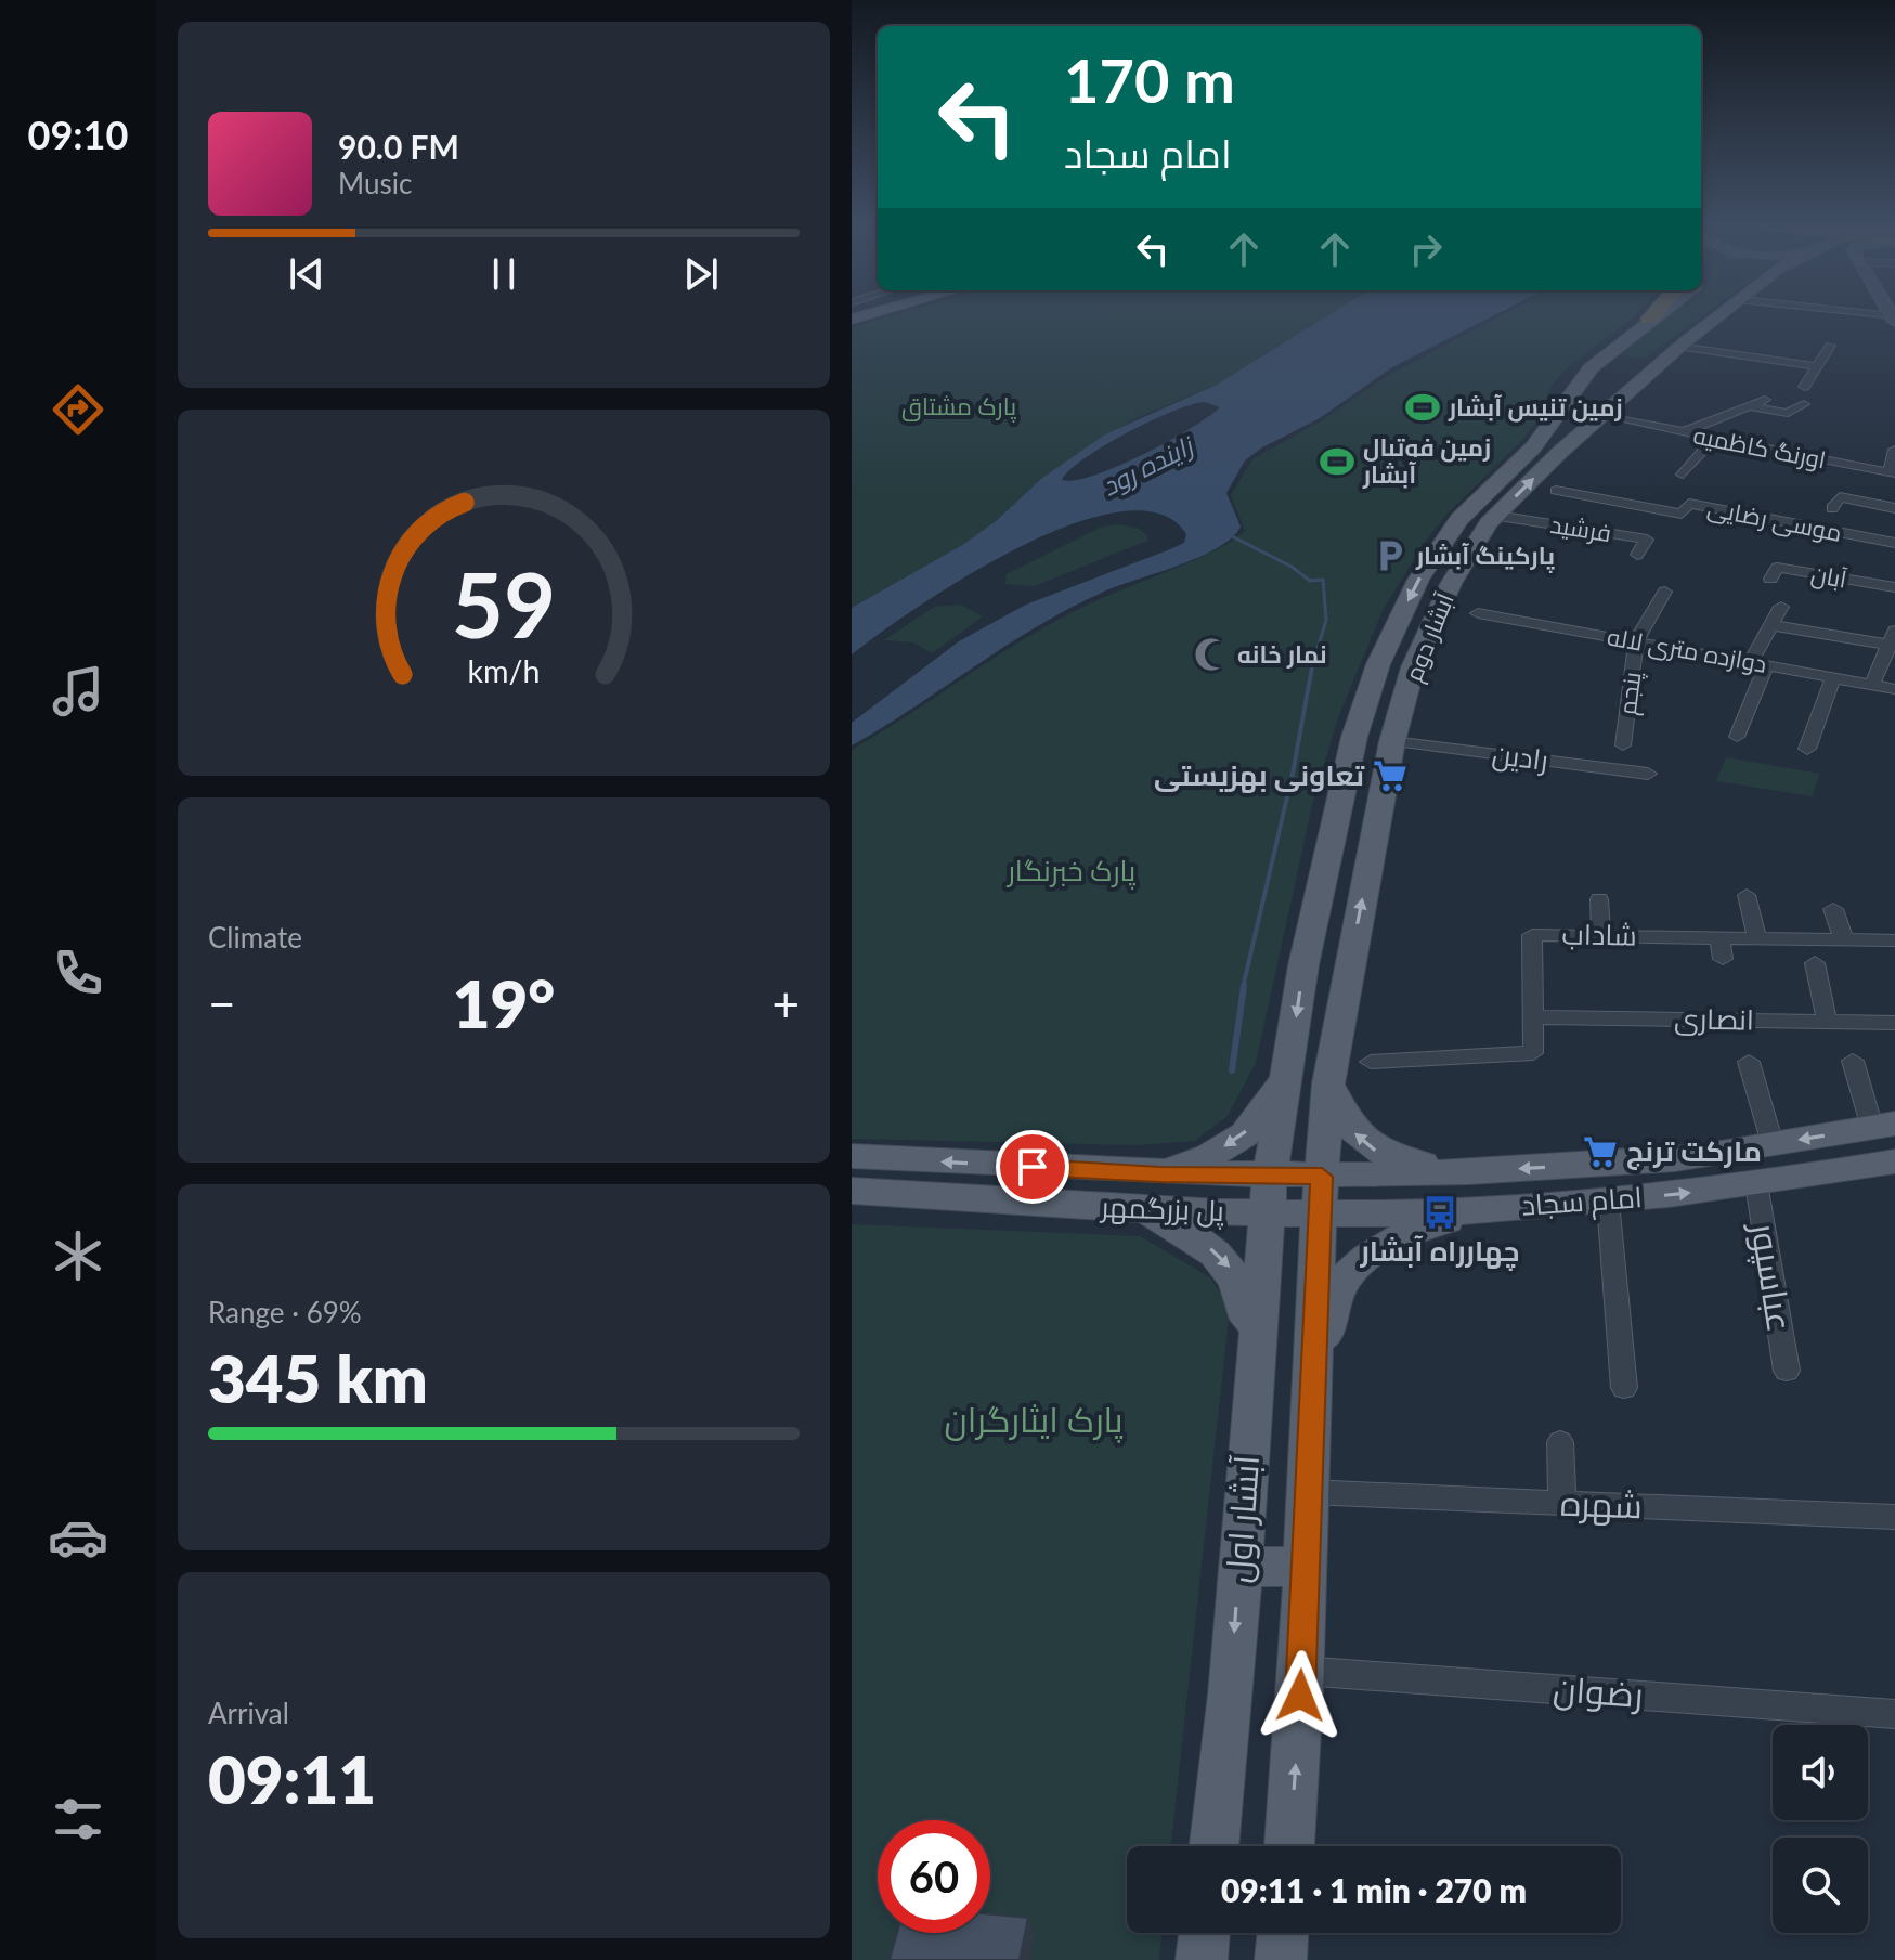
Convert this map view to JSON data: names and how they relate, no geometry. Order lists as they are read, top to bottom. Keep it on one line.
{"streets":{"main road":["آبشار دوم","امام سجاد","پل بزرگمهر","آبشار اول"],"street":["اورنگ کاظمیه","موسی رضایی","فرشید","آبان","دوازده متری لاله","پنجم","رادین","شاداب","انصاری","عباسپور","شهره","رضوان"]},"crossings":[["فرشید","آبشار دوم"],["آبشار دوم","رادین"],["آبشار دوم","امام سجاد"],["آبشار دوم","پل بزرگمهر"],["آبشار دوم","آبشار اول"],["دوازده متری لاله","پنجم"],["شاداب","انصاری"],["امام سجاد","پل بزرگمهر"],["امام سجاد","عباسپور"],["امام سجاد","آبشار اول"],["پل بزرگمهر","آبشار اول"]],"water":["زاینده رود"],"parks":["پارک مشتاق","پارک خبرنگار","پارک ایثارگران"],"places":{"sports":["زمین تنیس آبشار","زمین فوتبال آبشار"],"parking":["پارکینگ آبشار"],"mosque":["نمار خانه"],"supermarket":["تعاونی بهزیستی","مارکت ترنج"],"bus stop":["چهارراه آبشار"]},"page":{"tabs":"09:10","turn":["170 m","امام سجاد"],"song":["90.0 FM","Music"],"tile":["Climate",["Range · 69%","345 km"],["Arrival","09:11"]],"heat":["−","19°","+"],"limit":"60","trip":"09:11 · 1 min · 270 m","gauge":["59","km/h"]}}
